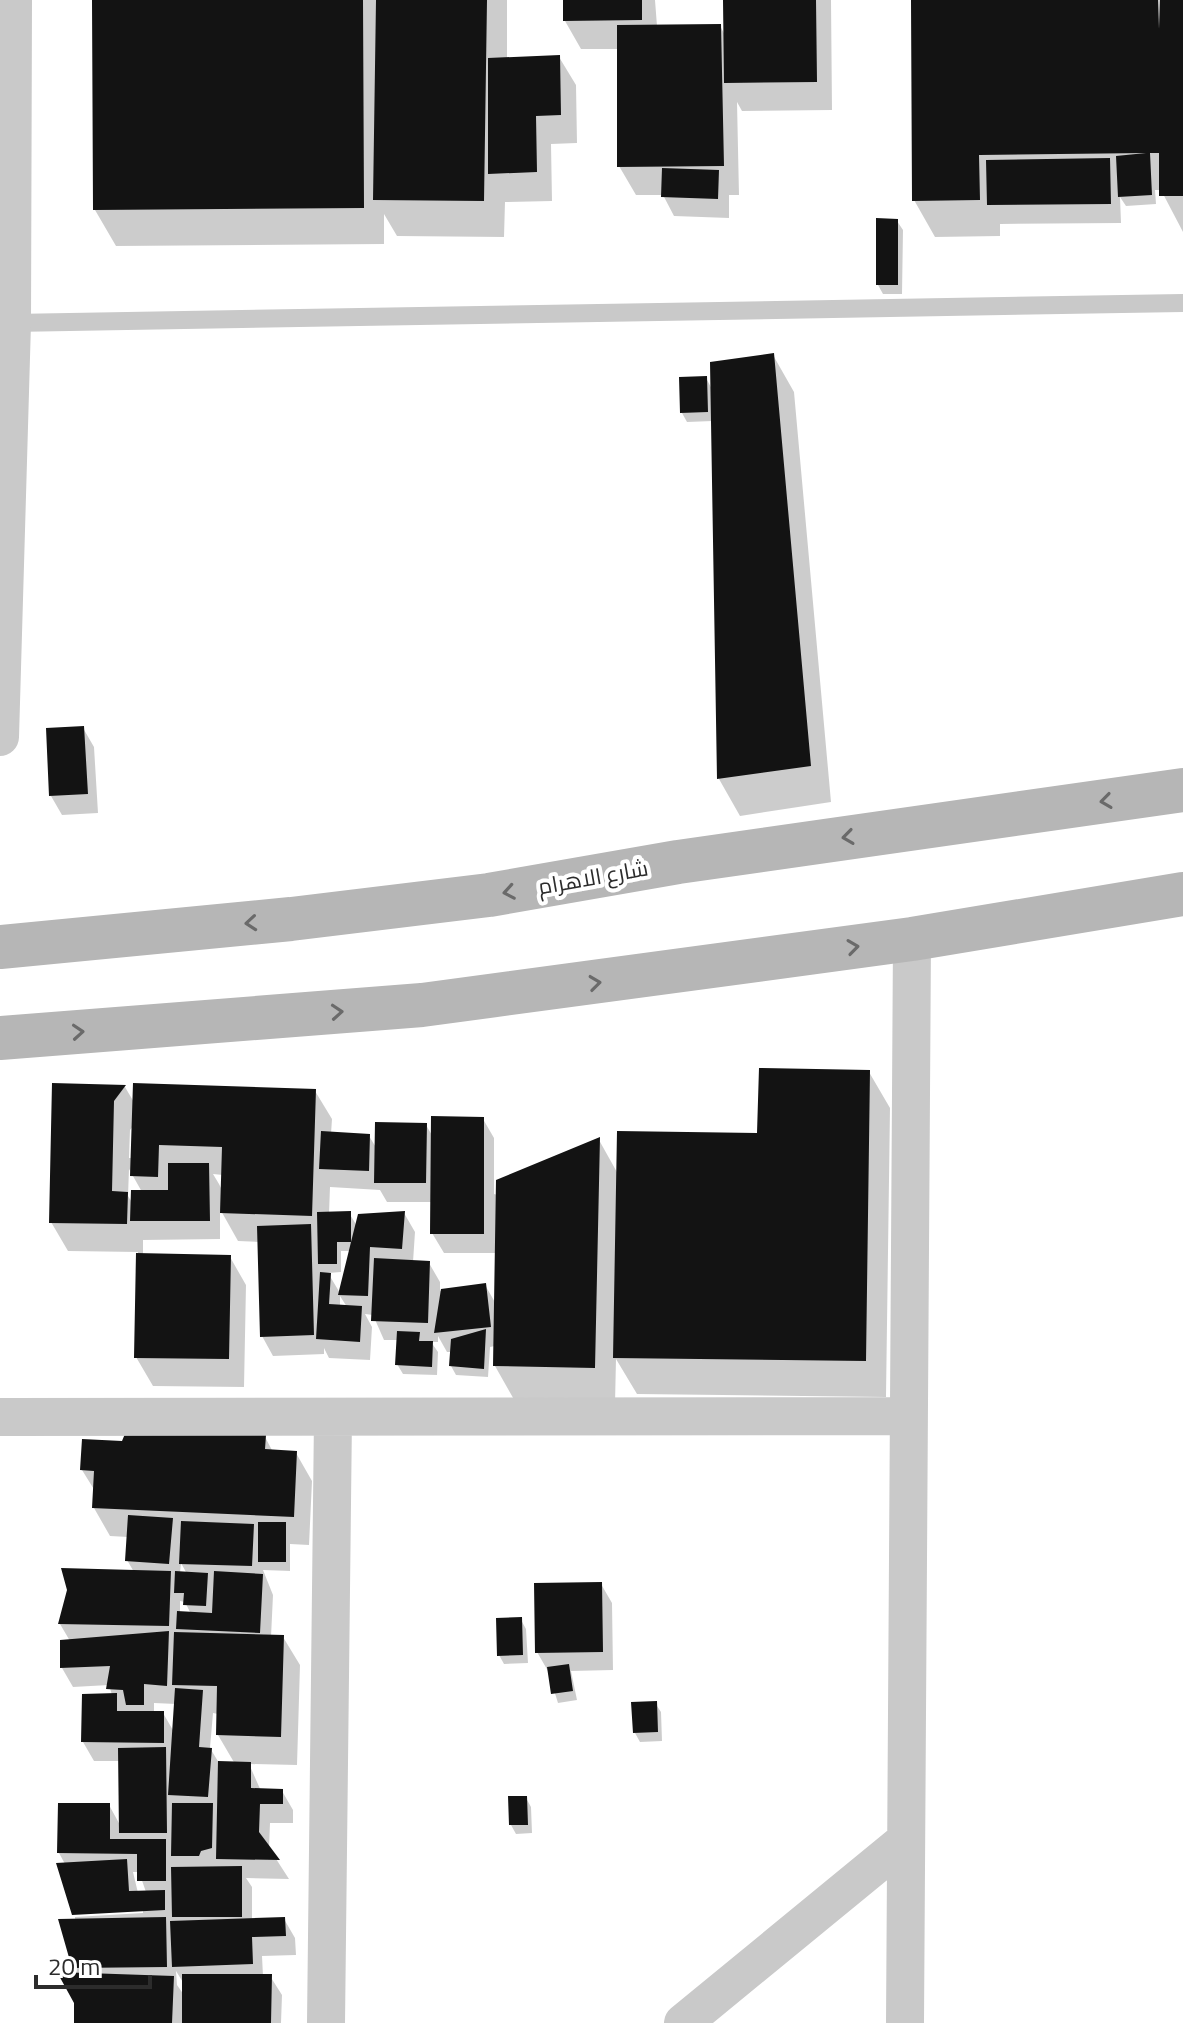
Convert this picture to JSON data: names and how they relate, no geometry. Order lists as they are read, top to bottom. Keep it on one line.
{"streets":{"main road":["شارع الاهرام"]},"scale_bar":"20 m"}
